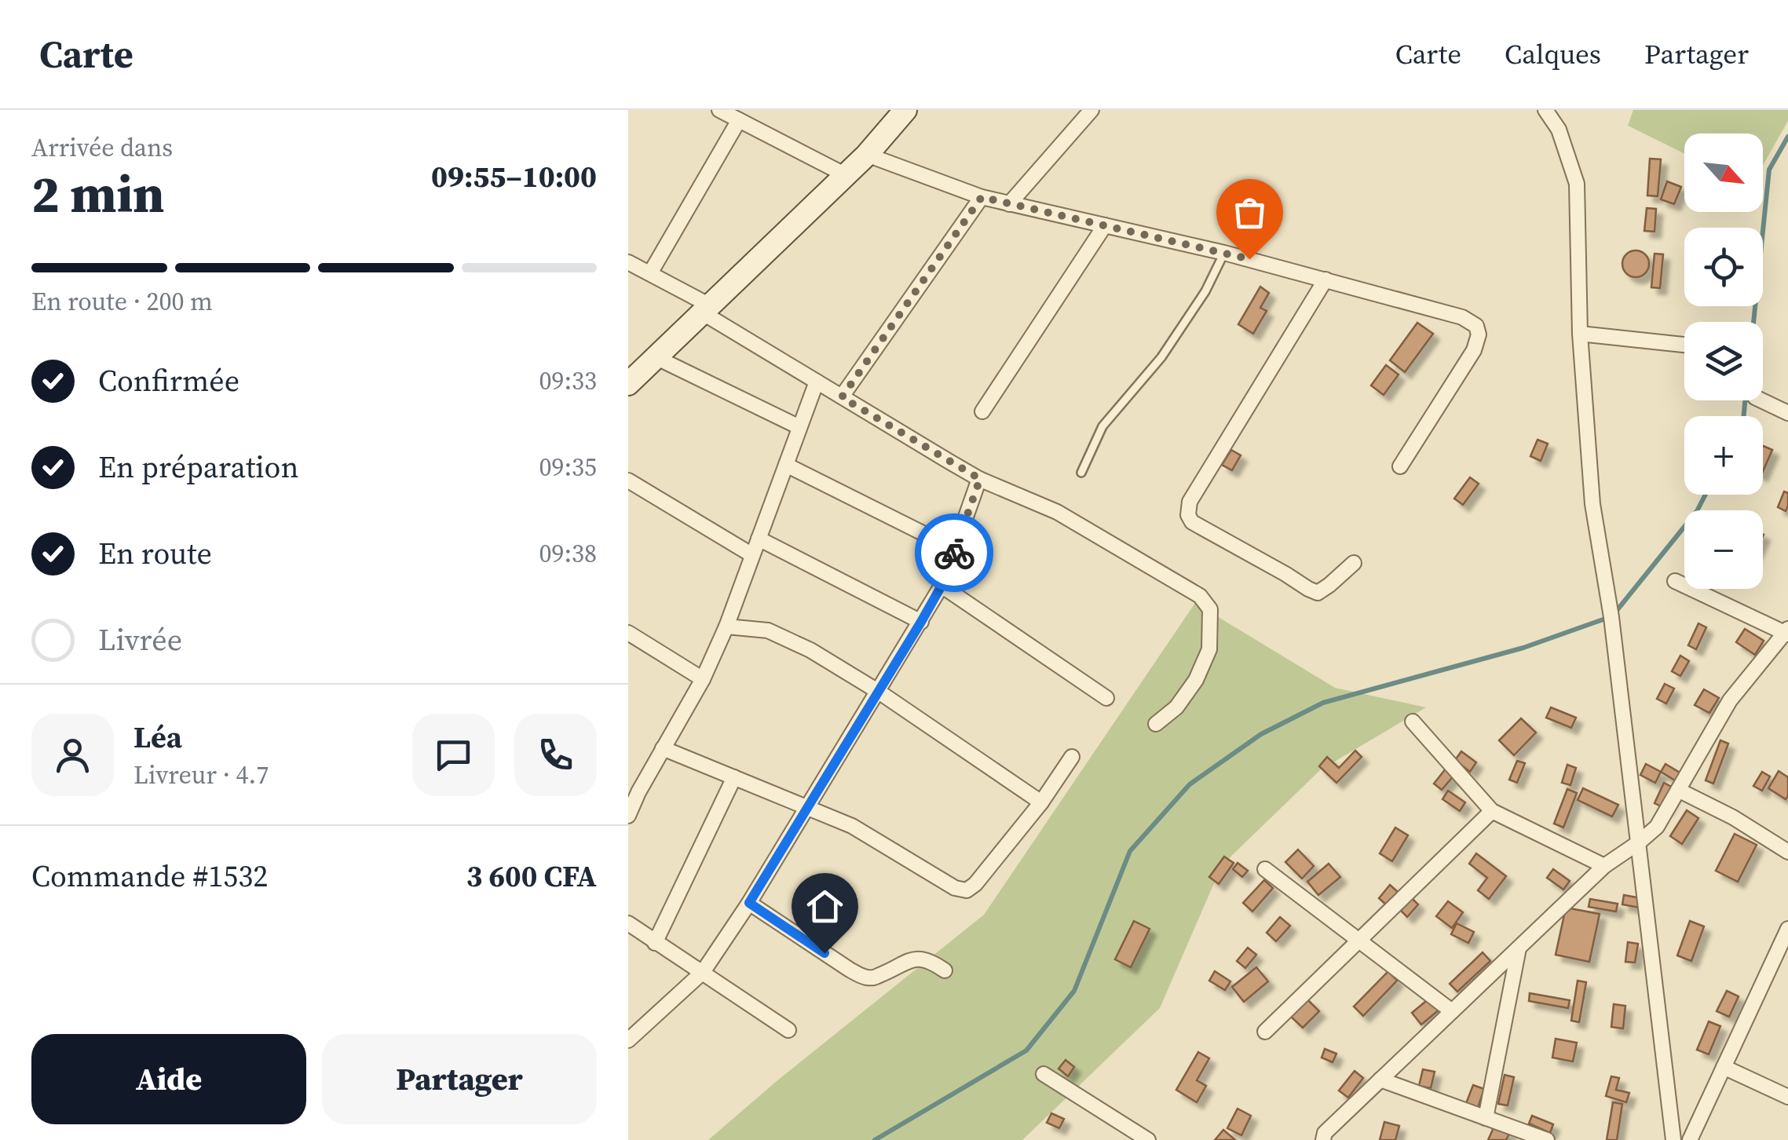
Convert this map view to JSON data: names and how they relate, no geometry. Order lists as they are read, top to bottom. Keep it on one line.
{"north":"bottom right","page":{"header":"Carte","nav":["Carte","Calques","Partager"],"heading":["2 min","Arrivée dans","09:55–10:00"],"panel":["Léa","Livreur · 4.7","Commande #1532","3 600 CFA"],"map_buttons":["+","−"],"bar":"En route · 200 m","list":[["Confirmée","09:33"],["En préparation","09:35"],["En route","09:38"],"Livrée"],"buttons":["Aide","Partager"]}}
